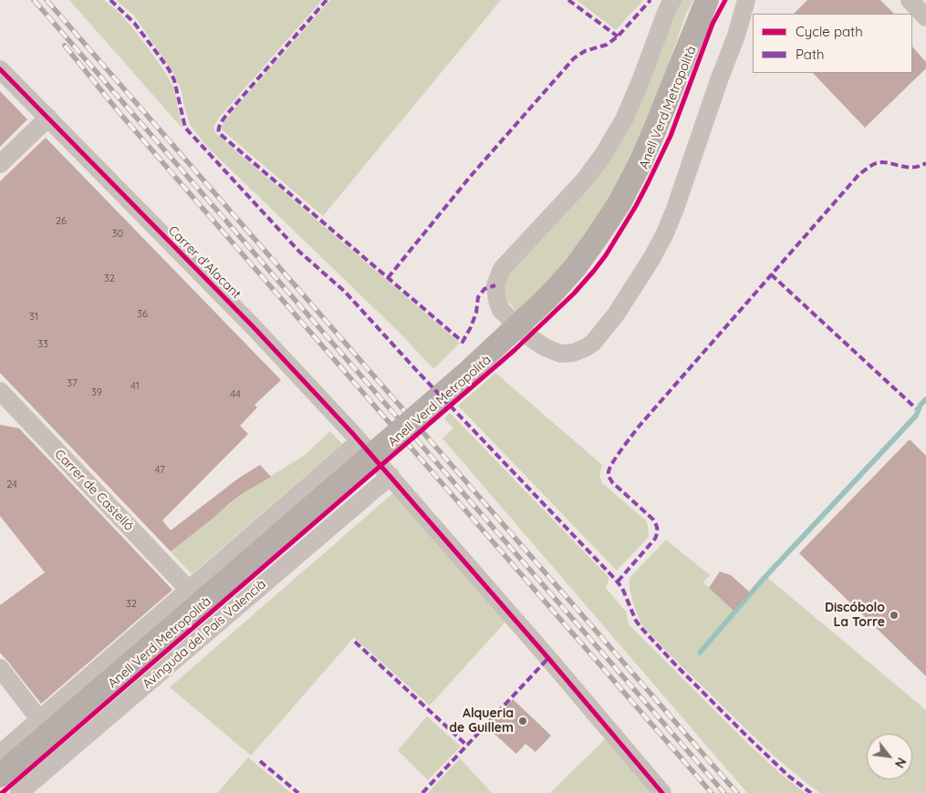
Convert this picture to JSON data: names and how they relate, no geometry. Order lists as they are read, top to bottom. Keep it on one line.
{"streets":{"street":["Carrer d'Alacant","Carrer de Castelló","Avinguda del País Valencià"],"cycle path":["Anell Verd Metropolità"]},"crossings":[["Carrer d'Alacant","Avinguda del País Valencià"]],"places":["Discóbolo La Torre","Alqueria de Guillem"],"house_numbers":["26","30","32","36","31","33","37","41","39","44","47","24","32"],"legend":["Cycle path","Path"],"north":"bottom right"}
